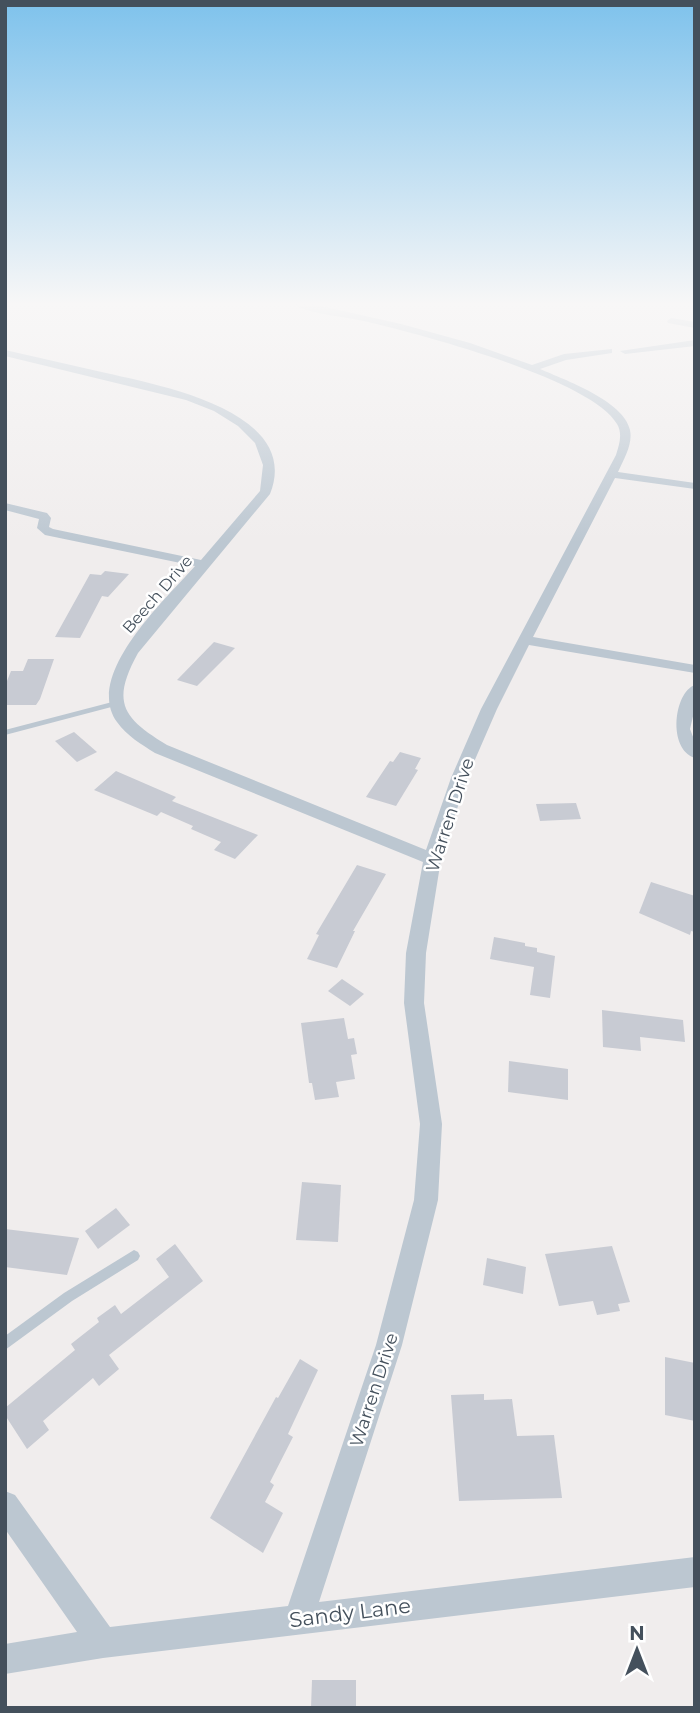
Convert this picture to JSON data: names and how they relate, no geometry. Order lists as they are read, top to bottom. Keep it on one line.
{"streets":{"street":["Beech Drive","Warren Drive","Sandy Lane"]},"crossings":[["Warren Drive","Sandy Lane"]],"north":"top"}
